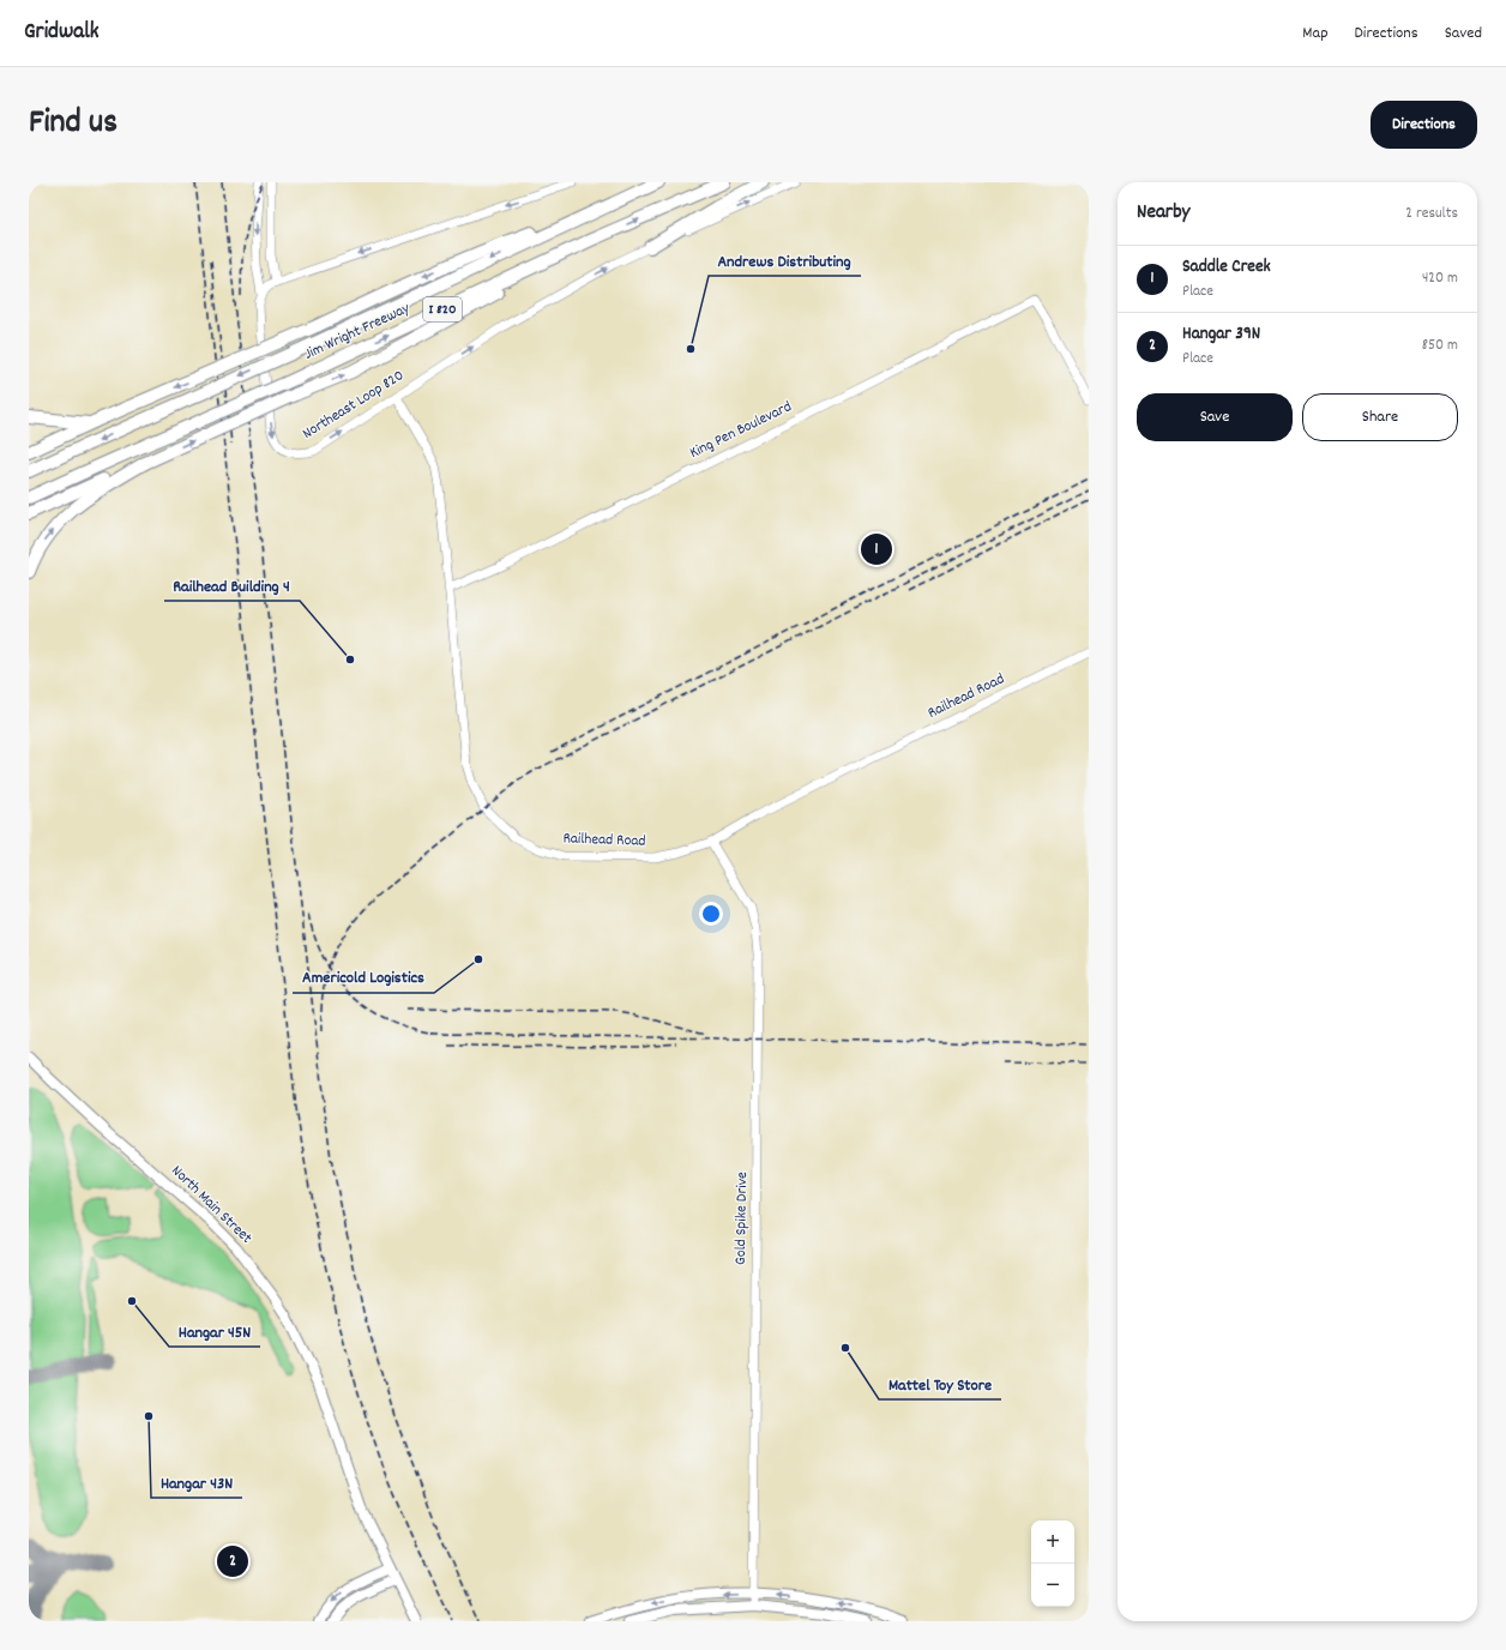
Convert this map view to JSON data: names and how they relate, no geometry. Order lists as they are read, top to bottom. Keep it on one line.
{"streets":{"highway":["I 820","Jim Wright Freeway"],"main road":["North Main Street"],"street":["Northeast Loop 820","King Pen Boulevard","Railhead Road","Gold Spike Drive"]},"crossings":[["Northeast Loop 820","Railhead Road"],["King Pen Boulevard","Railhead Road"],["Railhead Road","Gold Spike Drive"]],"places":["Andrews Distributing","Railhead Building 4","Americold Logistics","Hangar 45N","Mattel Toy Store","Hangar 43N"],"page":{"header":"Gridwalk","nav":["Map","Directions","Saved"],"title":"Find us","buttons":["Directions",["Save","Share"]],"heading":["Nearby","2 results"],"list":[{"mark":"1","name":"Saddle Creek","note":"Place","value":"420 m"},{"mark":"2","name":"Hangar 39N","note":"Place","value":"850 m"}],"pins":["1","2"],"map_buttons":["+","−"]}}
